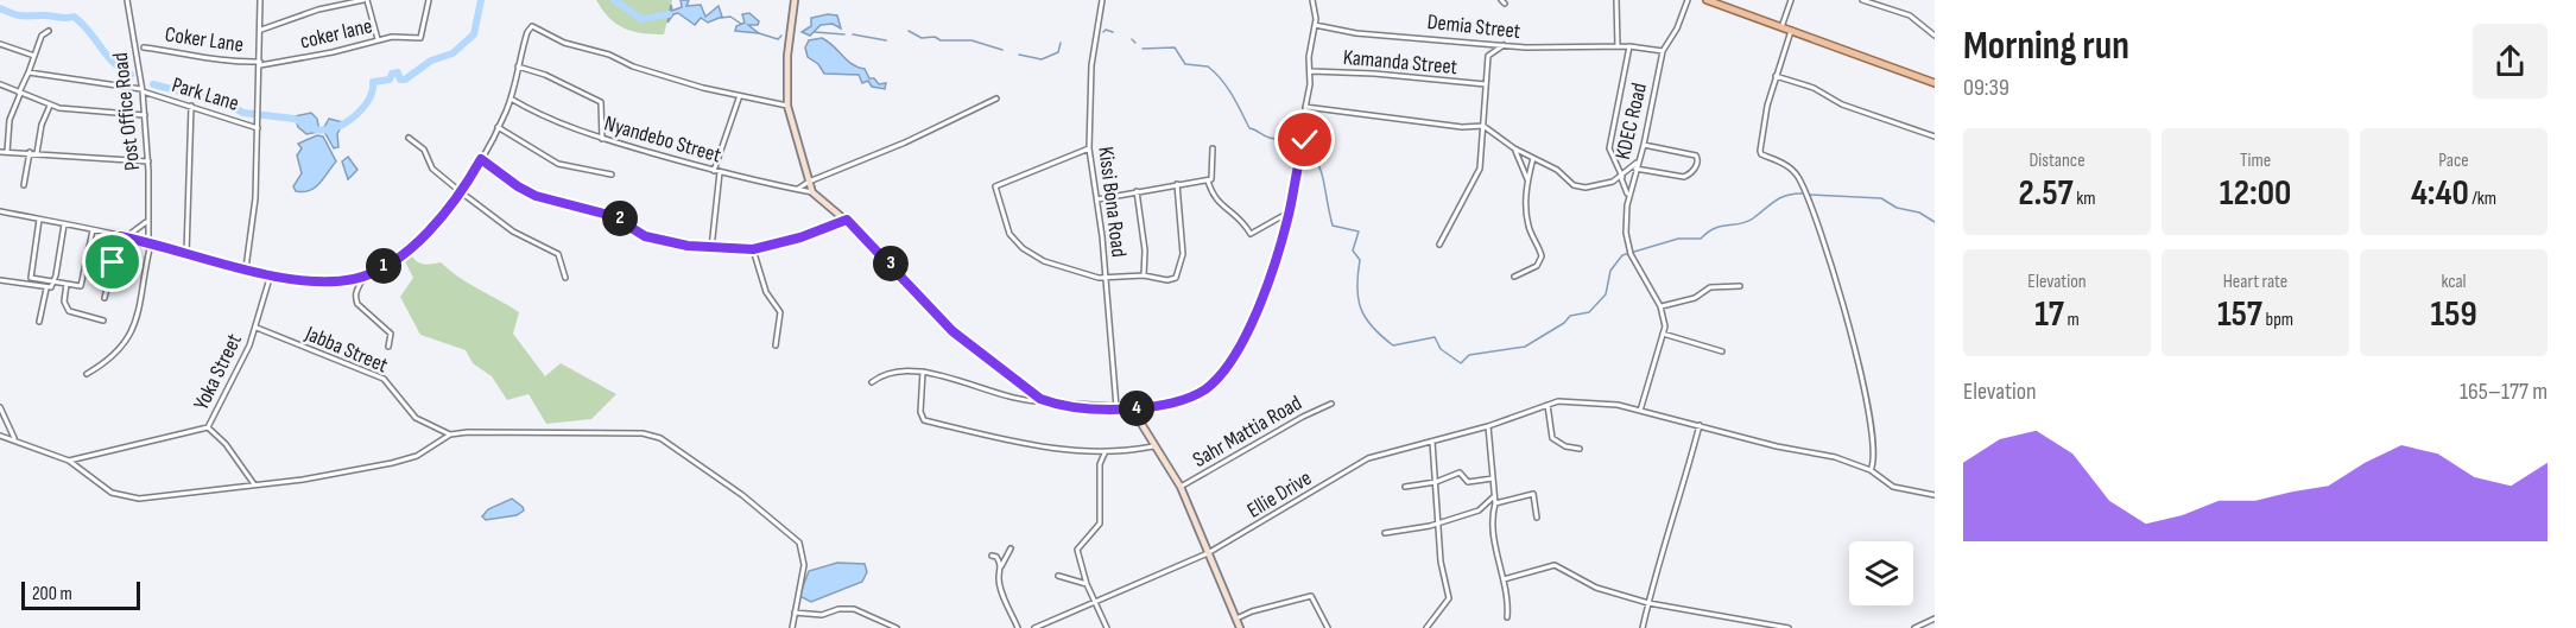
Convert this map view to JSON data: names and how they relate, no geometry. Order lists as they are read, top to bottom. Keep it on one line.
{"streets":{"street":["Demia Street","coker lane","Coker Lane","Kamanda Street","Park Lane","Post Office Road","KDEC Road","Nyandebo Street","Kissi Bona Road","Jabba Street","Yoka Street","Sahr Mattia Road","Ellie Drive"]},"crossings":[["Demia Street","KDEC Road"],["coker lane","Coker Lane"],["Park Lane","Post Office Road"],["Jabba Street","Yoka Street"]],"scale_bar":"200 m","page":{"heading":["Morning run","09:39"],"stats":[["Distance","2.57 km"],["Time","12:00"],["Pace","4:40 /km"],["Elevation","17 m"],["Heart rate","157 bpm"],["kcal","159"]],"pins":["2","3","1","4"],"chart":["Elevation","165–177 m"],"scale":"200 m"}}
